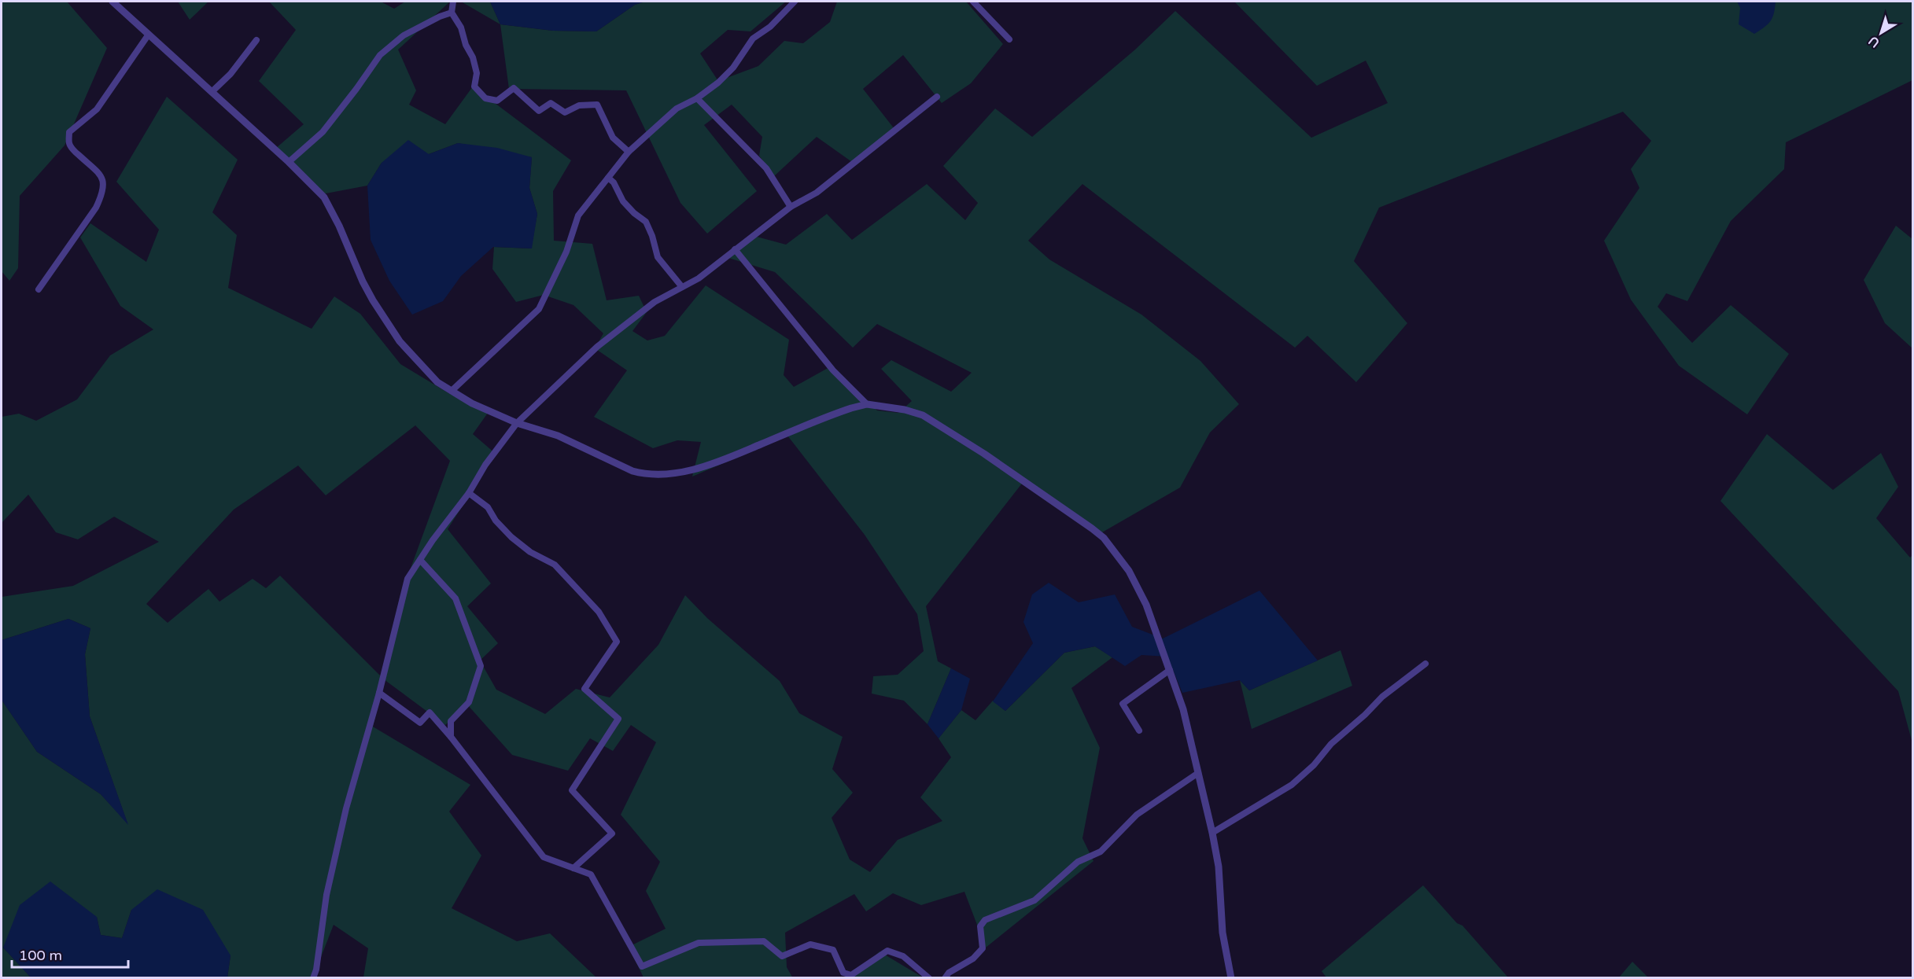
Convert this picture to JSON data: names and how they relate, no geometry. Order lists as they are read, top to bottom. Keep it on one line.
{"scale_bar":"100 m","north":"bottom left"}
